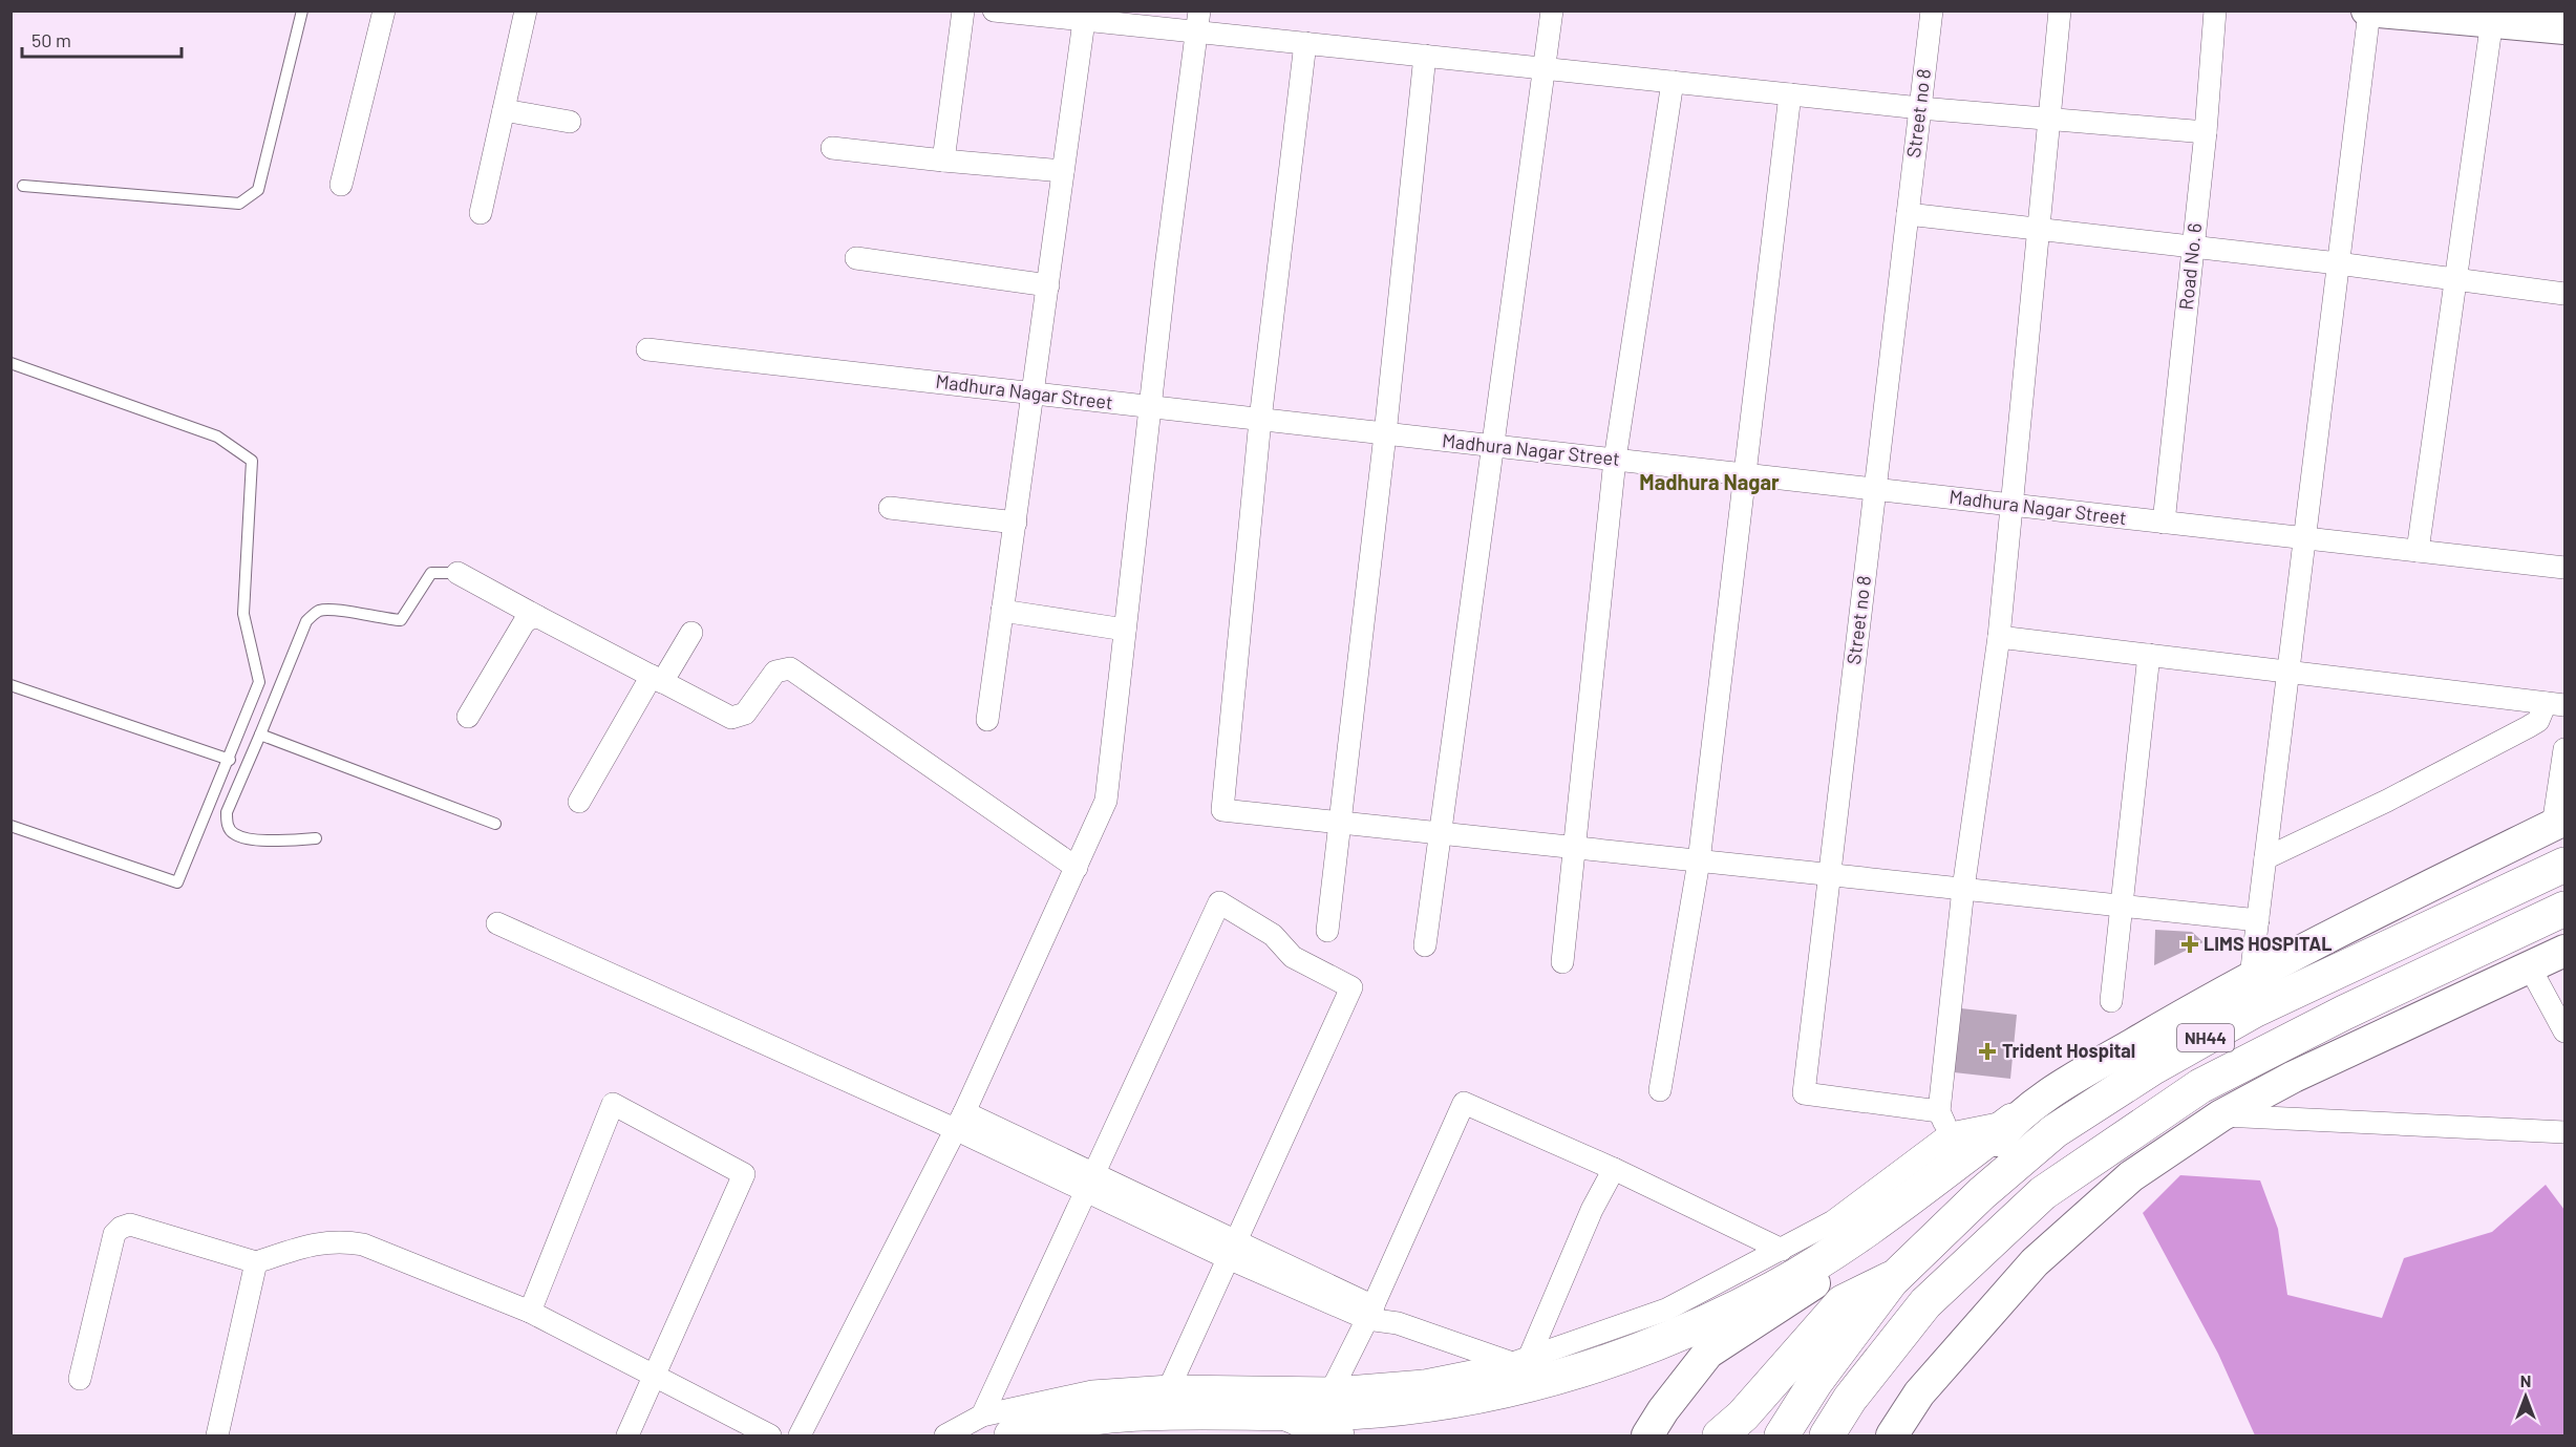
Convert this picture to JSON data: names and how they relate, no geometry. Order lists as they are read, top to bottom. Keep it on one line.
{"streets":{"main road":["NH44"],"street":["Street no 8","Road No. 6","Madhura Nagar Street"]},"crossings":[["Street no 8","Madhura Nagar Street"],["Road No. 6","Madhura Nagar Street"]],"districts":["Madhura Nagar"],"places":{"health":["LIMS HOSPITAL","Trident Hospital"]},"scale_bar":"50 m","north":"top"}
